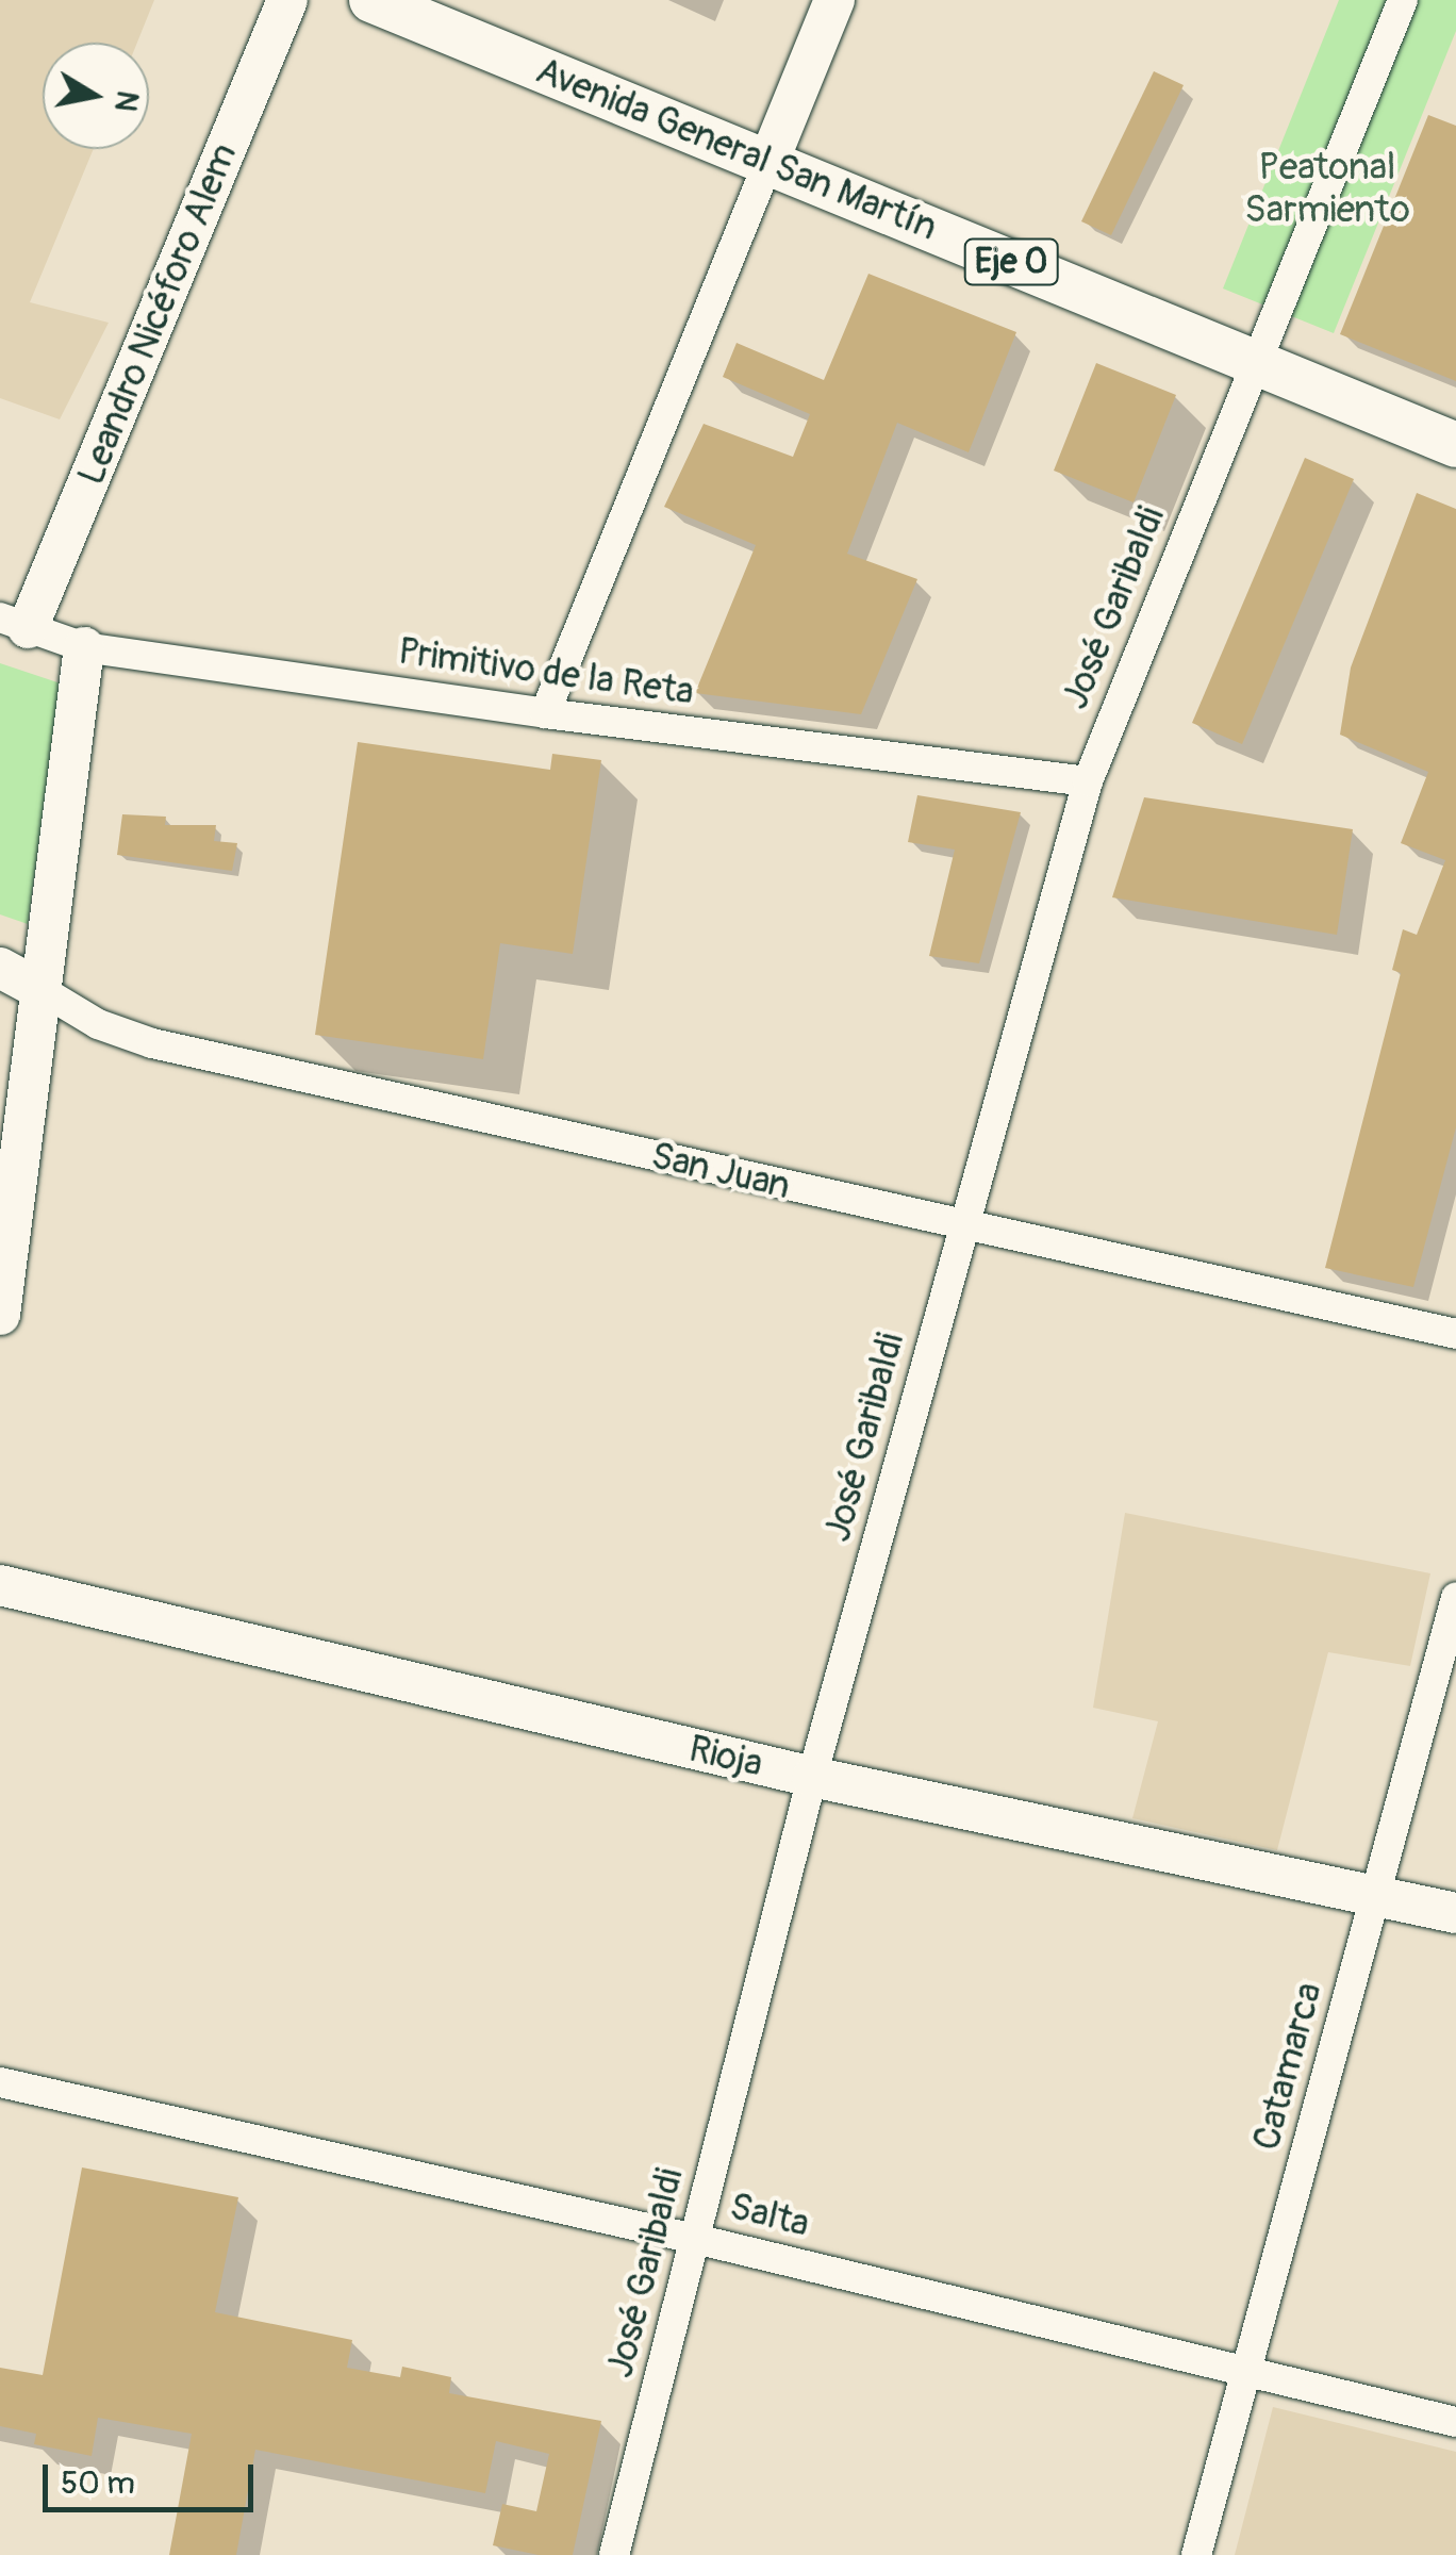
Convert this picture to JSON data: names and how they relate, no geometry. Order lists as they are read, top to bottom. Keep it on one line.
{"streets":{"main road":["Avenida General San Martín","Eje 0"],"street":["Leandro Nicéforo Alem","José Garibaldi","Primitivo de la Reta","San Juan","Rioja","Catamarca","Salta"]},"crossings":[["Avenida General San Martín","José Garibaldi"],["Leandro Nicéforo Alem","Primitivo de la Reta"],["José Garibaldi","Primitivo de la Reta"],["José Garibaldi","San Juan"],["José Garibaldi","Rioja"],["José Garibaldi","Salta"],["Rioja","Catamarca"],["Catamarca","Salta"]],"parks":["Peatonal Sarmiento"],"scale_bar":"50 m","north":"right"}
